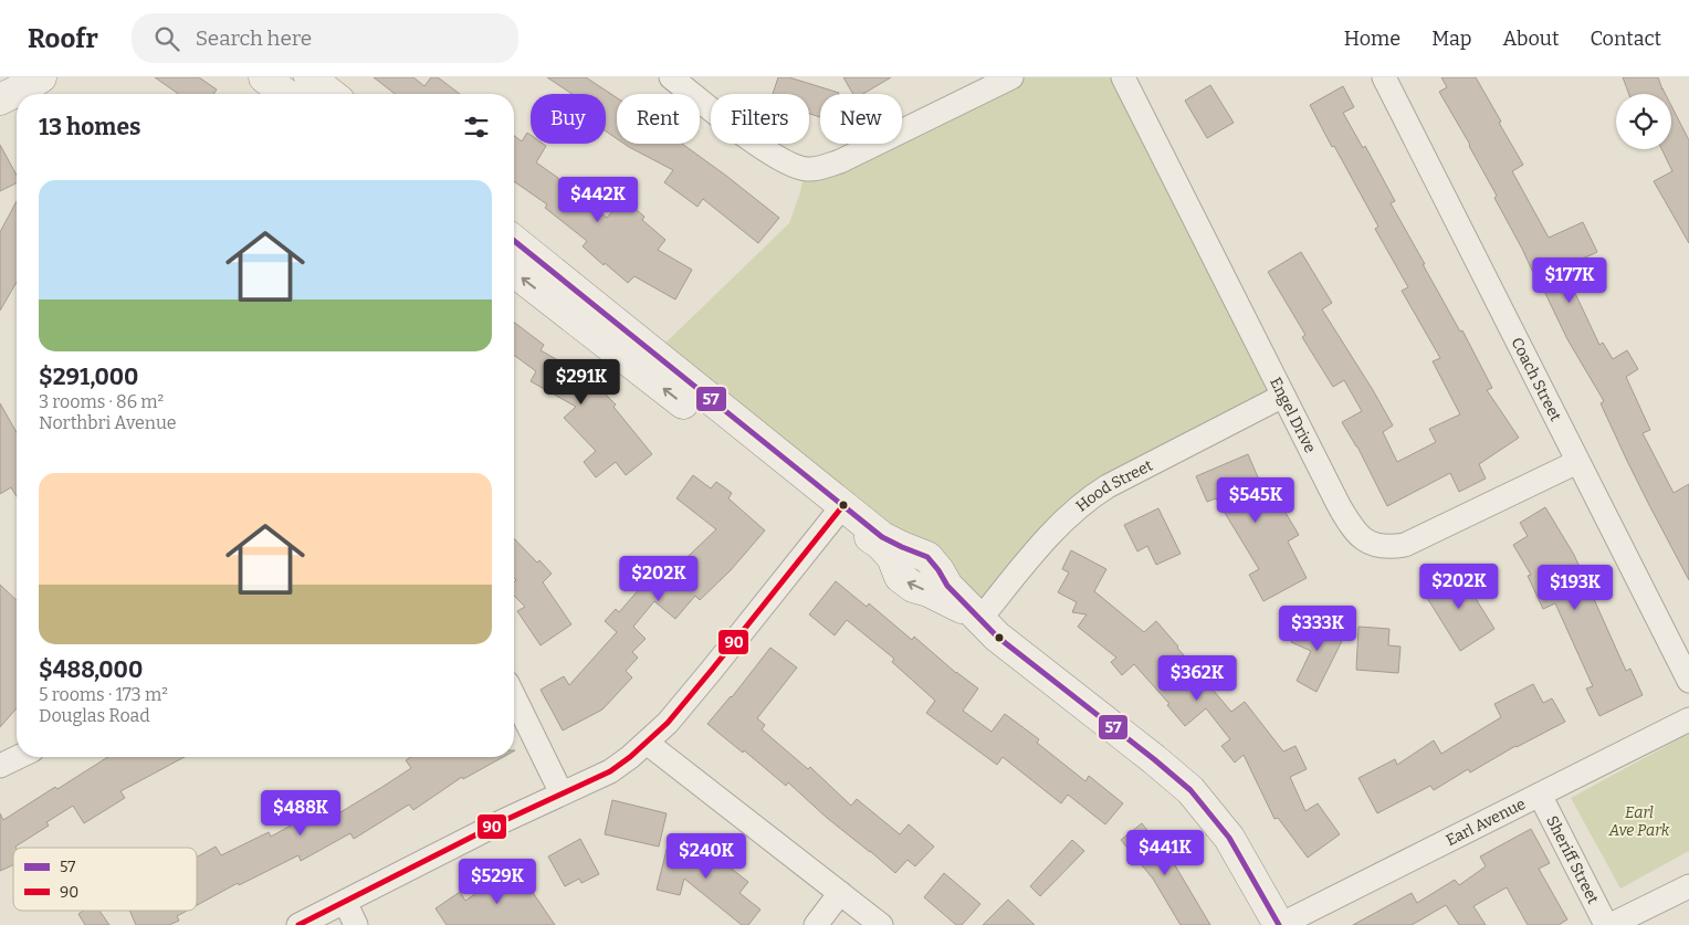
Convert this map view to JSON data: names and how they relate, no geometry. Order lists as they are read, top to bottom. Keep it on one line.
{"streets":{"street":["Coach Street","Engel Drive","Hood Street","Earl Avenue","Sheriff Street"]},"crossings":[["Coach Street","Engel Drive"],["Engel Drive","Hood Street"],["Earl Avenue","Sheriff Street"]],"parks":["Earl Ave Park"],"lines":["transit line 57","transit line 90"],"legend":["57","90"],"page":{"header":"Roofr","search":"Search here","nav":["Home","Map","About","Contact"],"chip":["Buy","Rent","Filters","New"],"heading":"13 homes","list":[{"name":"$291,000","note":"3 rooms · 86 m² · Northbri Avenue"},{"name":"$488,000","note":"5 rooms · 173 m² · Douglas Road"}],"price":["$442K","$177K","$291K","$545K","$202K","$202K","$193K","$333K","$362K","$488K","$441K","$240K","$529K"]}}
